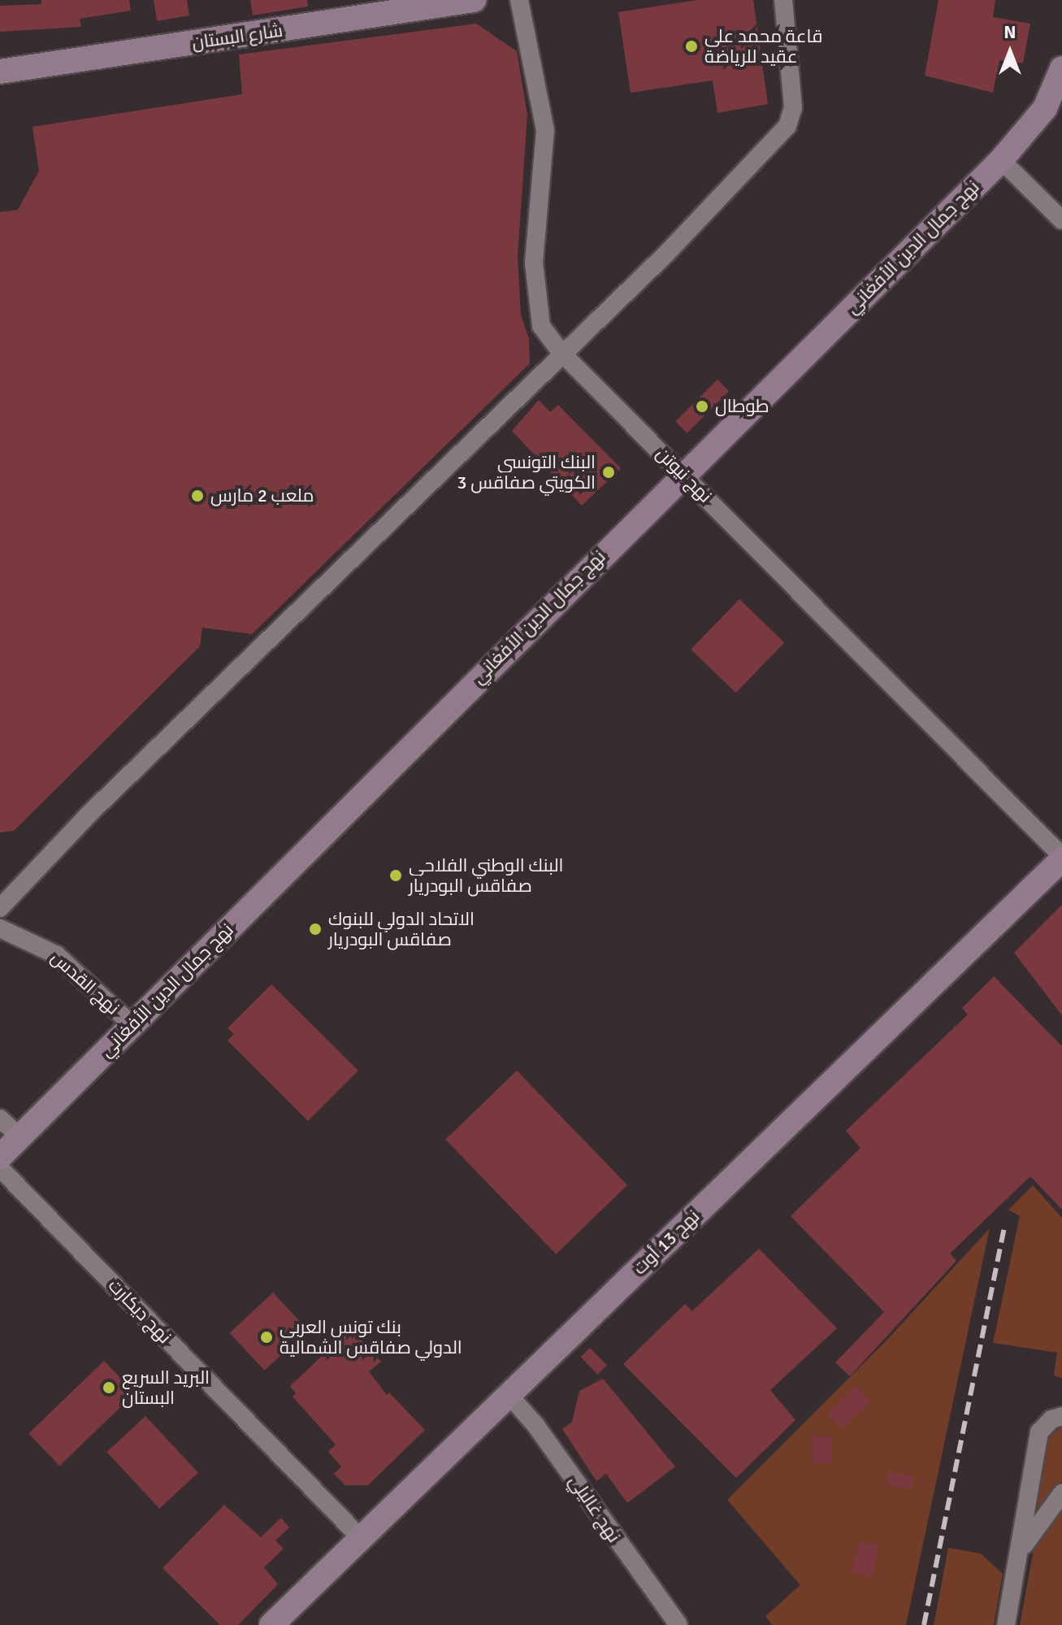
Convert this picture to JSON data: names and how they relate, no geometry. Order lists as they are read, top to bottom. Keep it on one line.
{"streets":{"main road":["شارع البستان","نهج جمال الدين الأفغاني","نهج 13 أوت"],"street":["نهج نيوتن","نهج القدس","نهج ديكارت","نهج غاليلي"]},"crossings":[["نهج جمال الدين الأفغاني","نهج نيوتن"],["نهج جمال الدين الأفغاني","نهج القدس"],["نهج نيوتن","نهج 13 أوت"],["نهج 13 أوت","نهج ديكارت"],["نهج 13 أوت","نهج غاليلي"]],"places":["قاعة محمد علي عقيد للرياضة","طوطال","البنك التونسي الكويتي صفاقس 3","ملعب 2 مارس","البنك الوطني الفلاحي صفاقس البودريار","الاتحاد الدولي للبنوك صفاقس البودريار","بنك تونس العربي الدولي صفاقس الشمالية","البريد السريع البستان"],"north":"top"}
